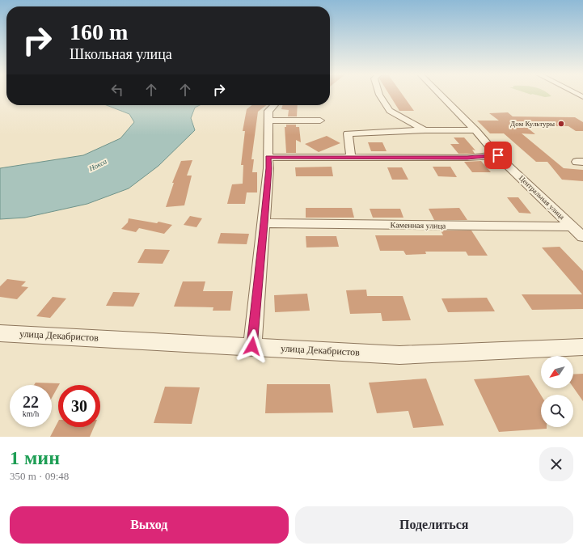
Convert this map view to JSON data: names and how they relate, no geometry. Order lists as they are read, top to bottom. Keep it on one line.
{"streets":{"street":["Центральная улица","Каменная улица","улица Декабристов"]},"crossings":[["Центральная улица","Каменная улица"]],"water":["Нокса"],"places":["Дом Культуры"],"north":"bottom left","page":{"turn":["160 m","Школьная улица"],"speed":"22 km/h","limit":"30","heading":["1 мин","350 m · 09:48"],"buttons":["Выход","Поделиться"]}}
